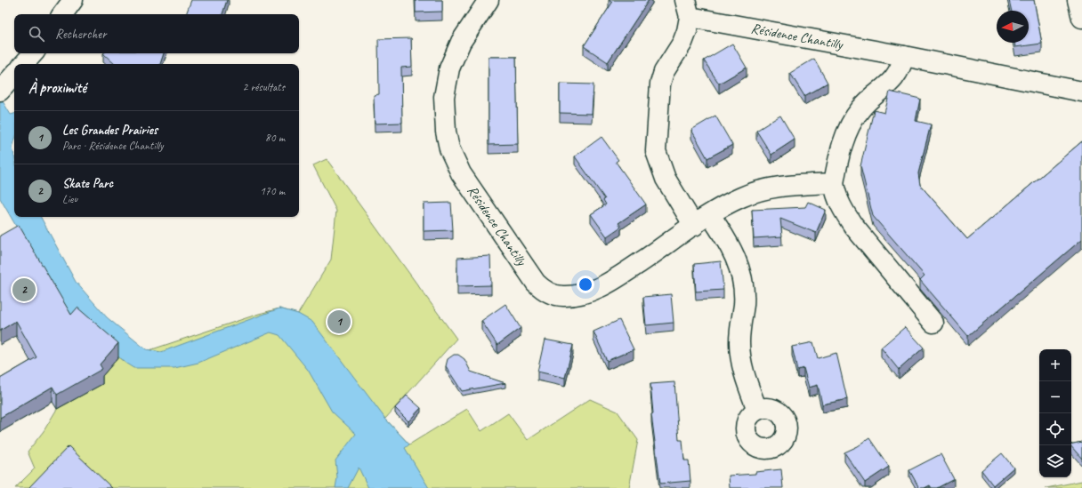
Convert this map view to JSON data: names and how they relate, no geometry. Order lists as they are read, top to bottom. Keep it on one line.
{"streets":{"street":["Résidence Chantilly"]},"north":"left","page":{"search":"Rechercher","heading":["À proximité","2 résultats"],"list":[{"mark":"1","name":"Les Grandes Prairies","note":"Parc · Résidence Chantilly","value":"80 m"},{"mark":"2","name":"Skate Parc","note":"Lieu","value":"170 m"}],"pins":["2","1"],"map_buttons":["+","−"]}}
